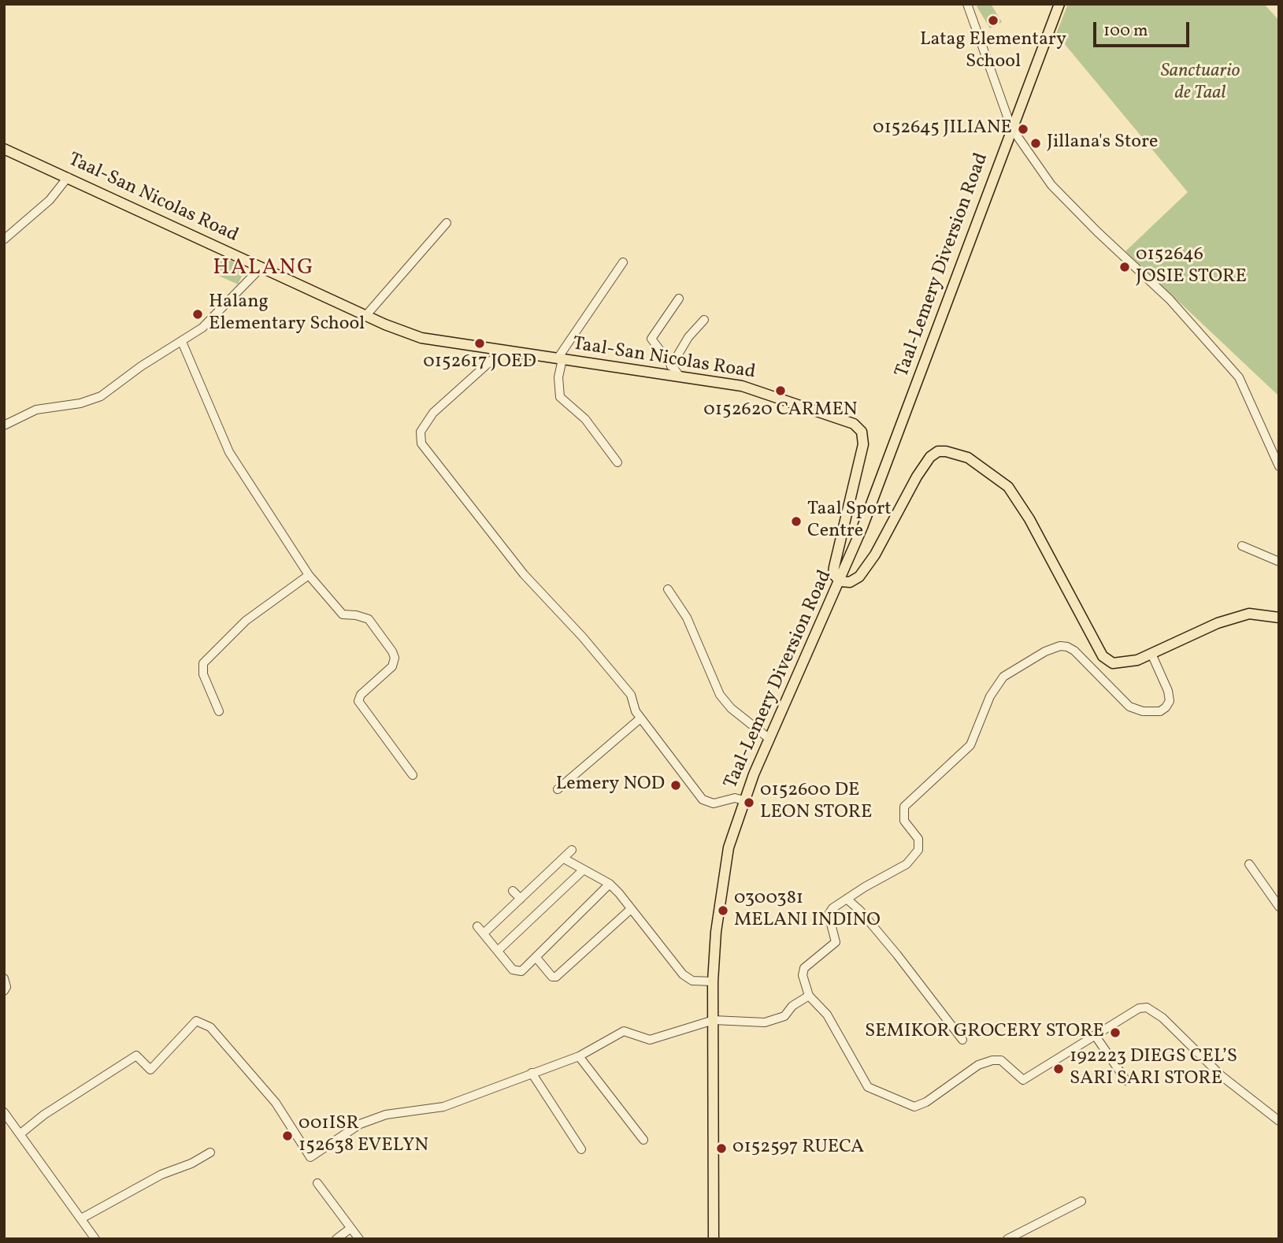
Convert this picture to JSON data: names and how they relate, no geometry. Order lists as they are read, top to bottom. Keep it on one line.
{"streets":{"main road":["Taal-San Nicolas Road","Taal-Lemery Diversion Road"]},"crossings":[["Taal-San Nicolas Road","Taal-Lemery Diversion Road"]],"districts":["HALANG"],"parks":["Sanctuario de Taal"],"places":["Latag Elementary School","0152645 JILIANE","Jillana's Store","0152646 JOSIE STORE","Halang Elementary School","0152617 JOED","0152620 CARMEN","Taal Sport Centre","Lemery NOD","0152600 DE LEON STORE","0300381 MELANI INDINO","SEMIKOR GROCERY STORE","192223 DIEGS CEL’S SARI SARI STORE","001ISR 152638 EVELYN","0152597 RUECA"],"scale_bar":"100 m"}
